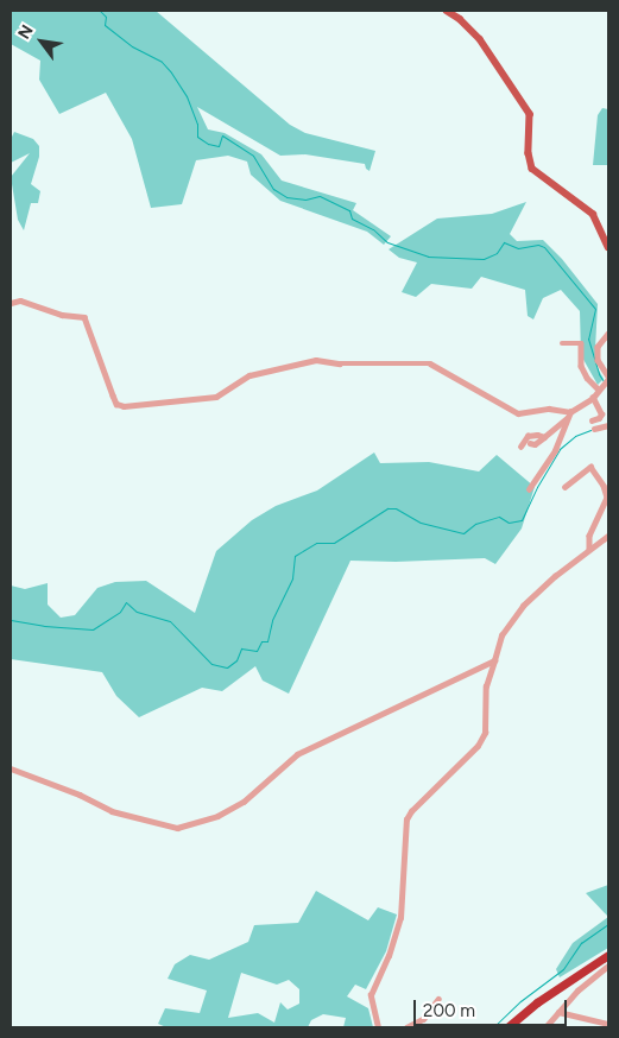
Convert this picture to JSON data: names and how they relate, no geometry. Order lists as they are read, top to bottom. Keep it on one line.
{"scale_bar":"200 m","north":"top left"}
